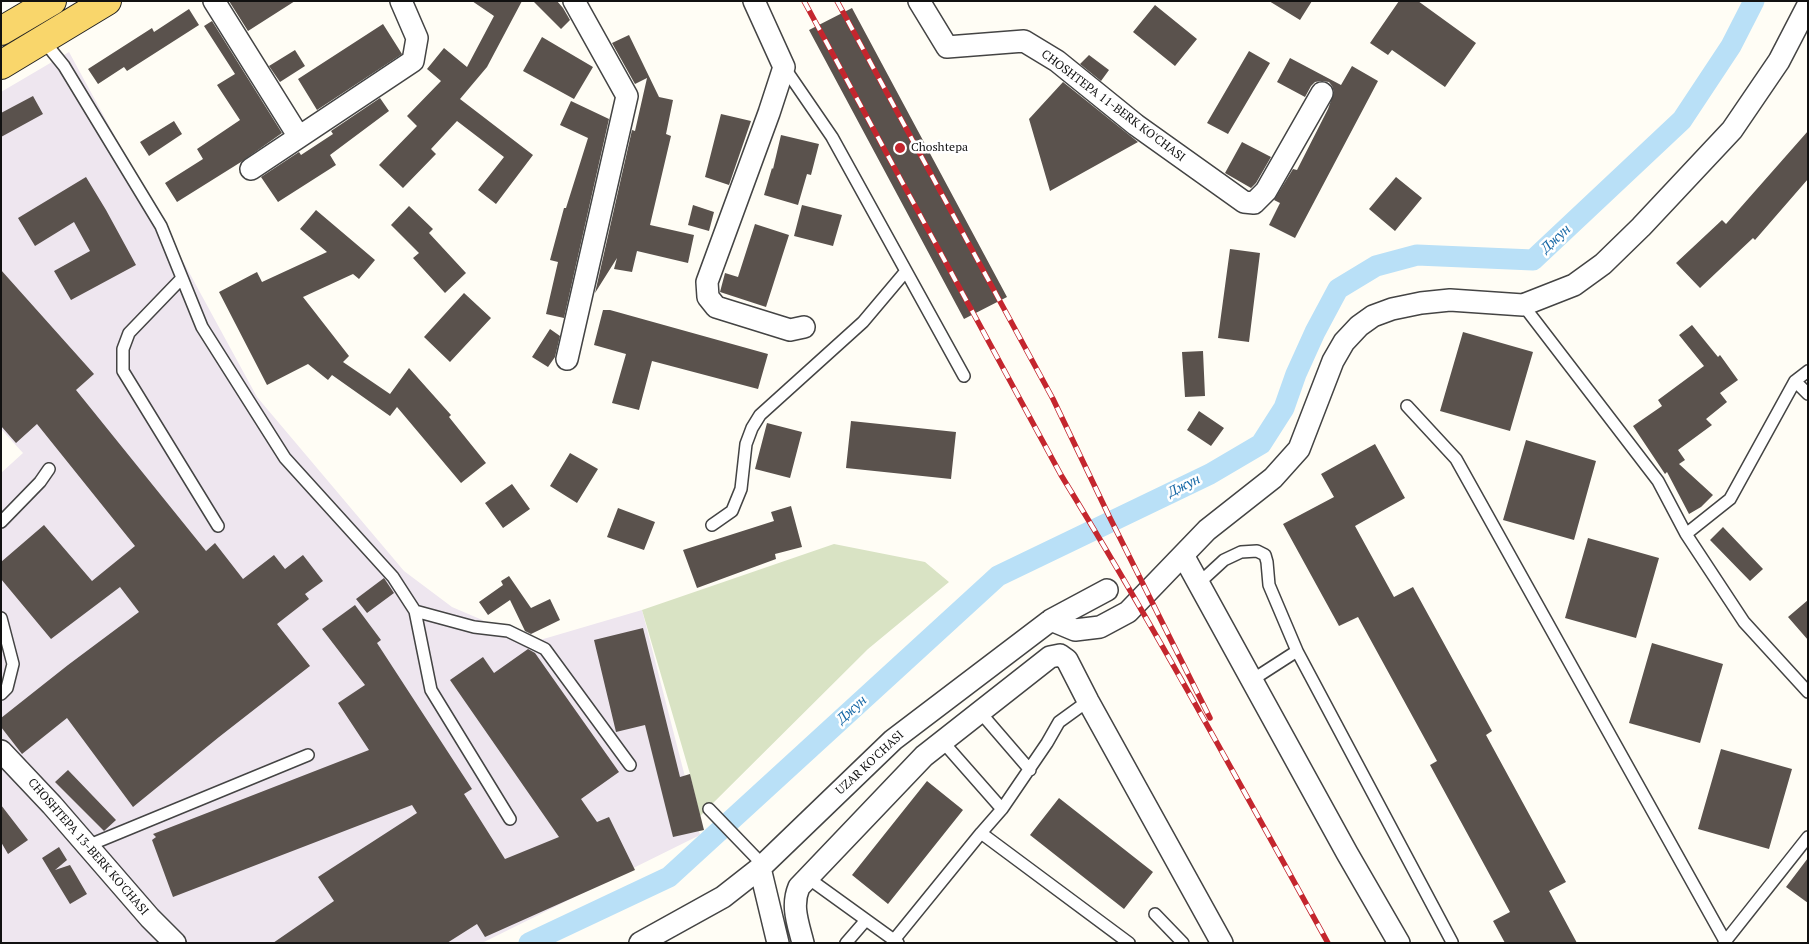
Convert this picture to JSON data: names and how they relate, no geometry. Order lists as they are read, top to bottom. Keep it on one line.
{"streets":{"street":["CHOSHTEPA 11-BERK KO'CHASI","UZAR KO'CHASI","CHOSHTEPA 13-BERK KO'CHASI"]},"water":["Джун"],"places":["Choshtepa"]}
